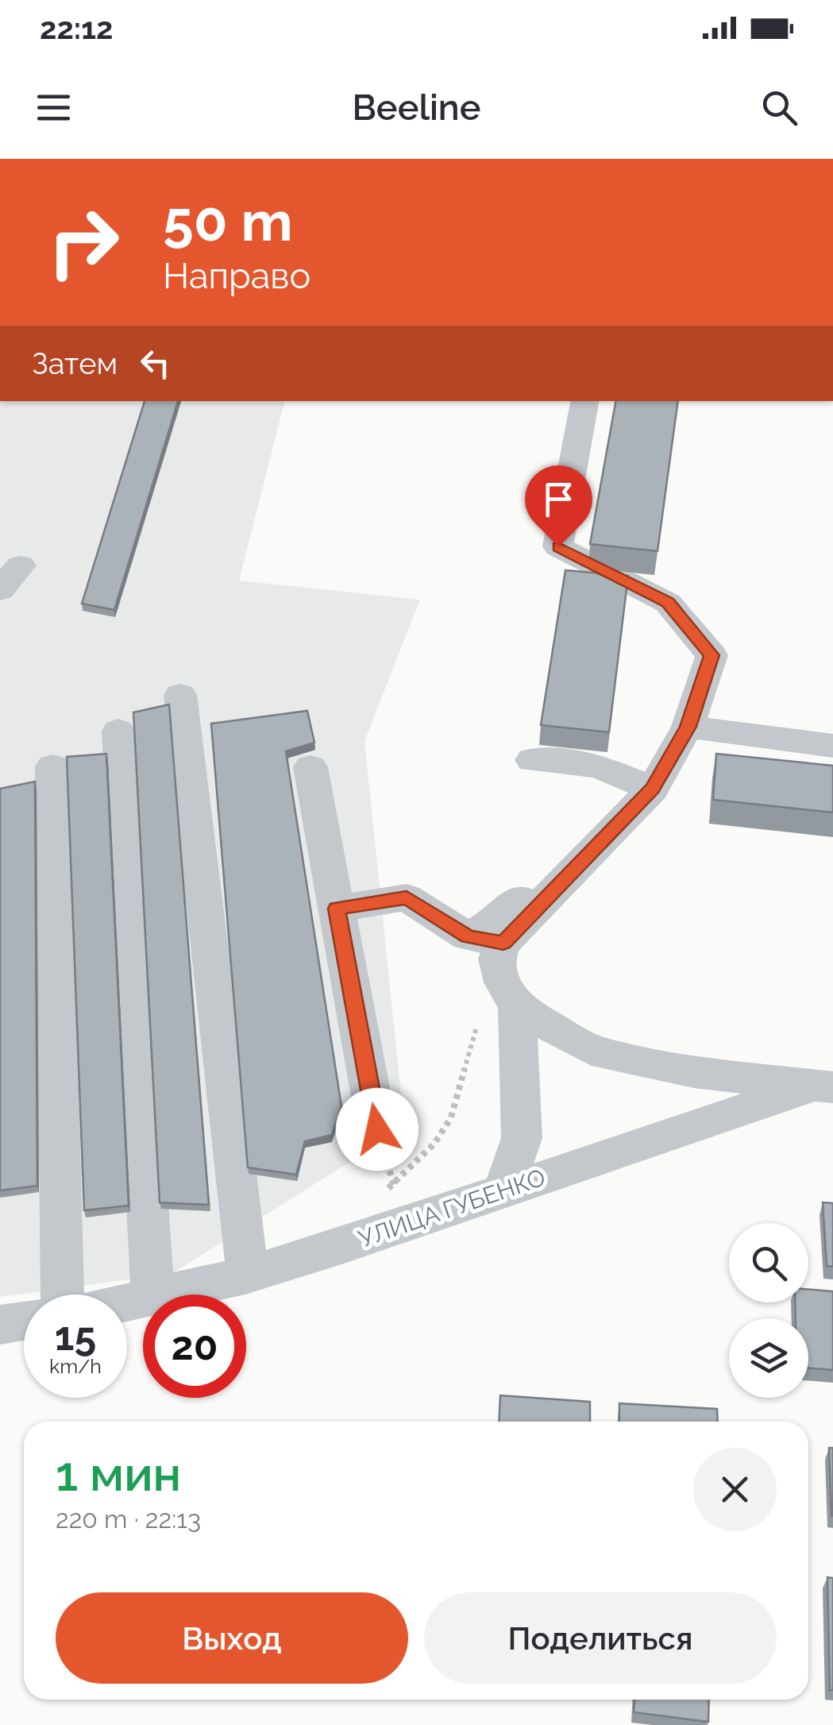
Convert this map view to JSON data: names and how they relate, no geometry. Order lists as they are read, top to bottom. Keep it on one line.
{"streets":{"street":["УЛИЦА ГУБЕНКО"]},"page":{"status":"22:12","header":"Beeline","turn":["50 m","Направо"],"then":"Затем","speed":"15 km/h","limit":"20","heading":["1 мин","220 m · 22:13"],"buttons":["Выход","Поделиться"]}}
